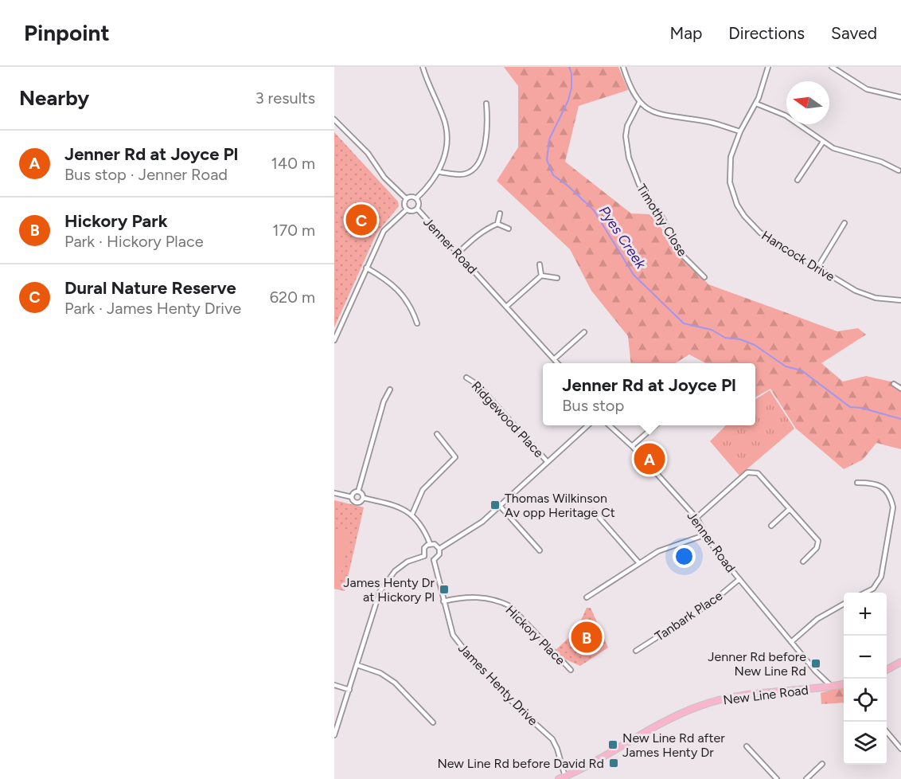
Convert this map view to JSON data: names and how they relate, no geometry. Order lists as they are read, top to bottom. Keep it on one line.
{"streets":{"main road":["New Line Road"],"street":["Timothy Close","Jenner Road","Hancock Drive","Ridgewood Place","Tanbark Place","Hickory Place","James Henty Drive"]},"crossings":[["Jenner Road","Tanbark Place"],["Jenner Road","New Line Road"],["Hickory Place","James Henty Drive"],["James Henty Drive","New Line Road"]],"water":["Pyes Creek"],"places":{"transit":["Thomas Wilkinson Av opp Heritage Ct","James Henty Dr at Hickory Pl","Jenner Rd before New Line Rd","New Line Rd after James Henty Dr","New Line Rd before David Rd"]},"north":"left","page":{"header":"Pinpoint","nav":["Map","Directions","Saved"],"heading":["Nearby","3 results"],"list":[{"mark":"A","name":"Jenner Rd at Joyce Pl","note":"Bus stop · Jenner Road","value":"140 m"},{"mark":"B","name":"Hickory Park","note":"Park · Hickory Place","value":"170 m"},{"mark":"C","name":"Dural Nature Reserve","note":"Park · James Henty Drive","value":"620 m"}],"pins":["C","A","B"],"popup":["Jenner Rd at Joyce Pl","Bus stop"],"map_buttons":["+","−"]}}
